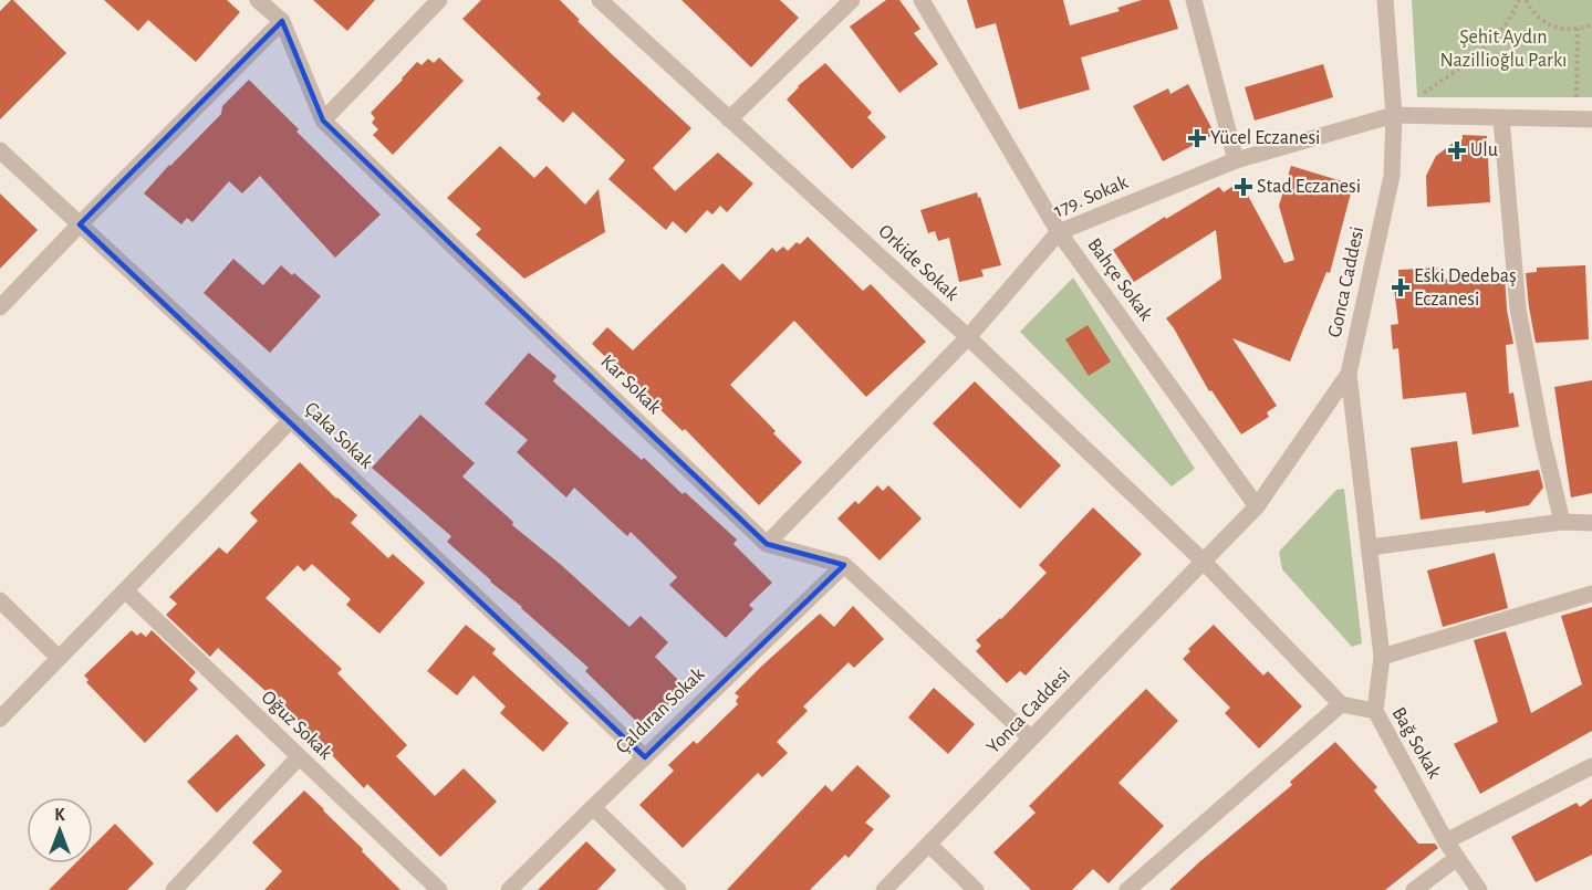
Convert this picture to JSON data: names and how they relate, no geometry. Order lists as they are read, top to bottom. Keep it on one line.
{"streets":{"street":["179. Sokak","Orkide Sokak","Bahçe Sokak","Gonca Caddesi","Kar Sokak","Çaka Sokak","Çaldıran Sokak","Yonca Caddesi","Oğuz Sokak","Bağ Sokak"]},"crossings":[["179. Sokak","Orkide Sokak"],["179. Sokak","Bahçe Sokak"],["179. Sokak","Gonca Caddesi"],["179. Sokak","Kar Sokak"],["Orkide Sokak","Yonca Caddesi"],["Bahçe Sokak","Gonca Caddesi"],["Bahçe Sokak","Yonca Caddesi"],["Gonca Caddesi","Yonca Caddesi"],["Kar Sokak","Çaldıran Sokak"],["Kar Sokak","Yonca Caddesi"],["Çaka Sokak","Çaldıran Sokak"]],"parks":["Şehit Aydın Nazillioğlu Parkı"],"places":{"health":["Yücel Eczanesi","Ulu","Stad Eczanesi","Eski Dedebaş Eczanesi"]},"north":"top"}
